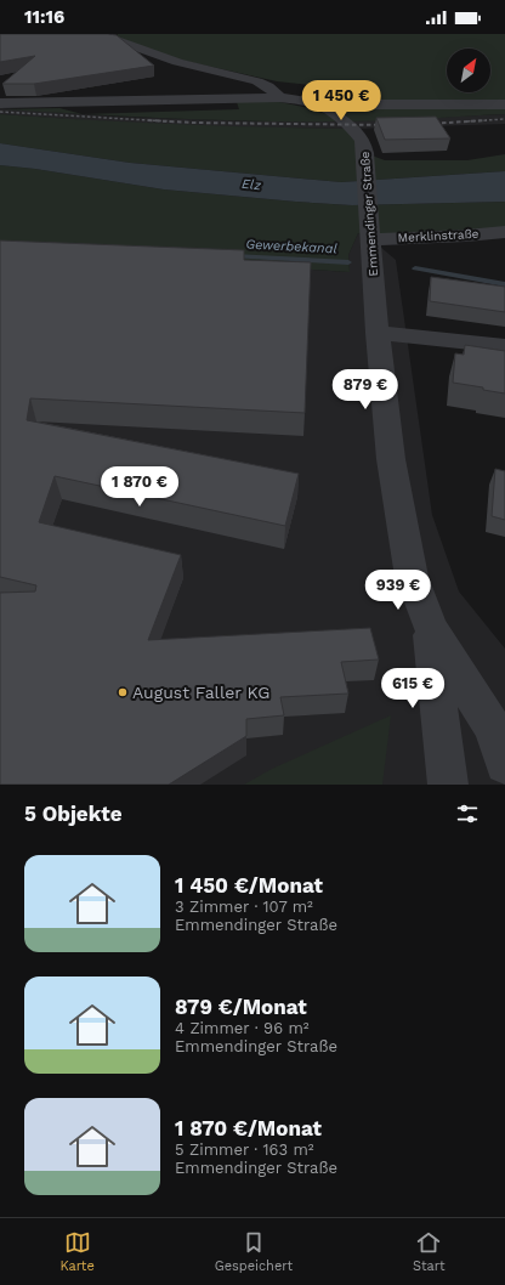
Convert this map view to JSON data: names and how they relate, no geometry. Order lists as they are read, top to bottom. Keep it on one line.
{"streets":{"street":["Emmendinger Straße","Merklinstraße"]},"crossings":[["Emmendinger Straße","Merklinstraße"]],"water":["Elz","Gewerbekanal"],"places":["August Faller KG"],"north":"top right","page":{"status":"11:16","price":["1 450 €","879 €","1 870 €","939 €","615 €"],"heading":"5 Objekte","list":[{"name":"1 450 €/Monat","note":"3 Zimmer · 107 m² · Emmendinger Straße"},{"name":"879 €/Monat","note":"4 Zimmer · 96 m² · Emmendinger Straße"},{"name":"1 870 €/Monat","note":"5 Zimmer · 163 m² · Emmendinger Straße"}],"tabs":["Karte","Gespeichert","Start"]}}
